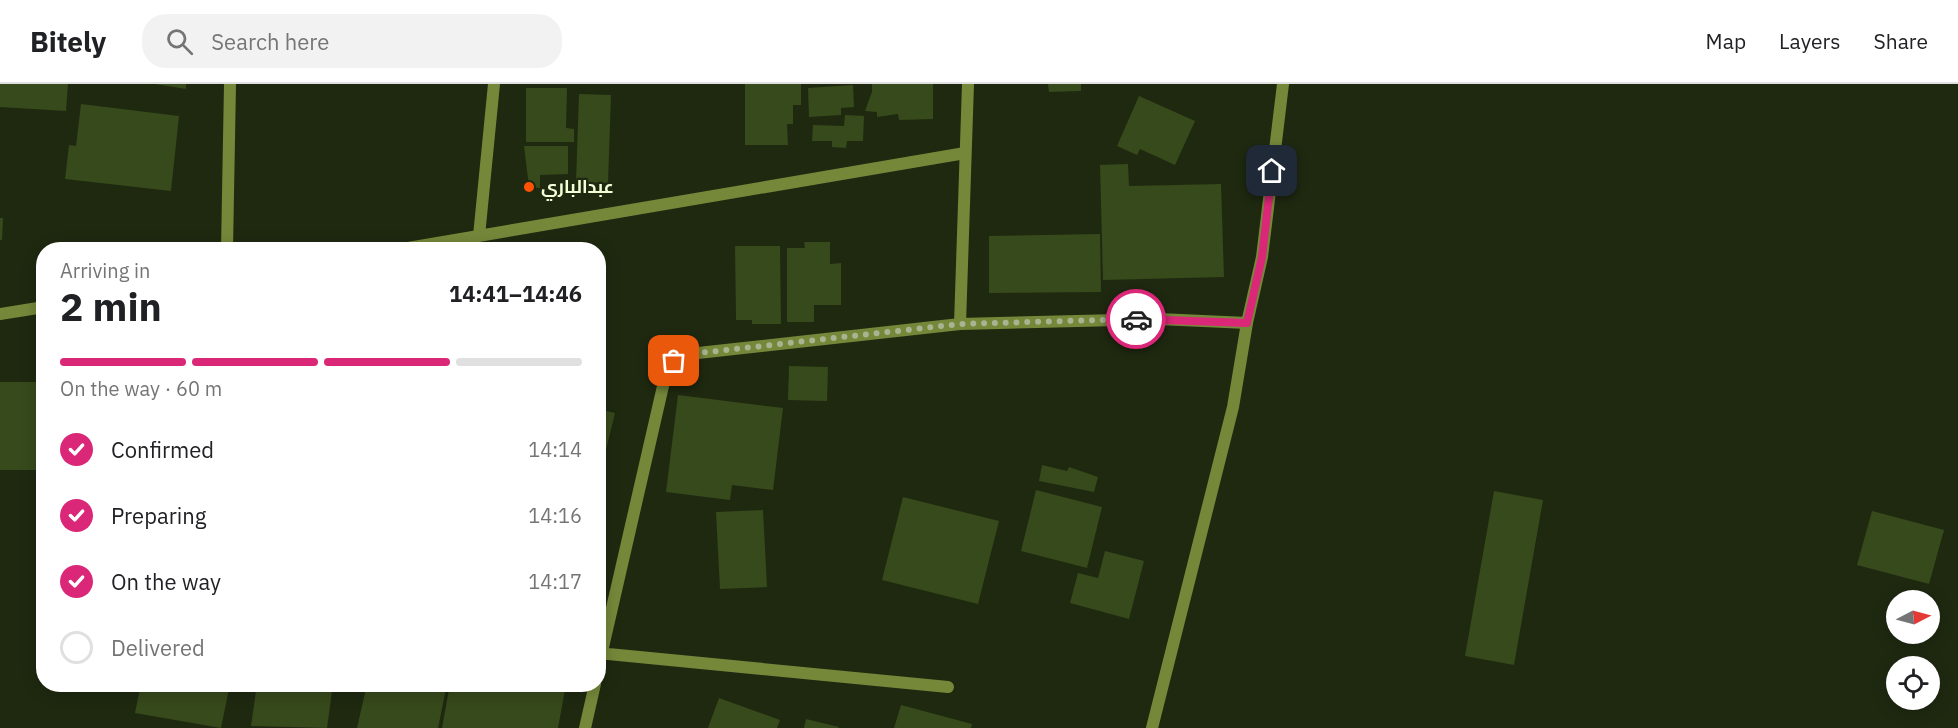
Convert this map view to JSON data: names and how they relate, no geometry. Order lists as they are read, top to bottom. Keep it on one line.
{"places":["عبدالباري"],"north":"right","page":{"header":"Bitely","search":"Search here","nav":["Map","Layers","Share"],"heading":["2 min","Arriving in","14:41–14:46"],"bar":"On the way · 60 m","list":[["Confirmed","14:14"],["Preparing","14:16"],["On the way","14:17"],"Delivered"]}}
